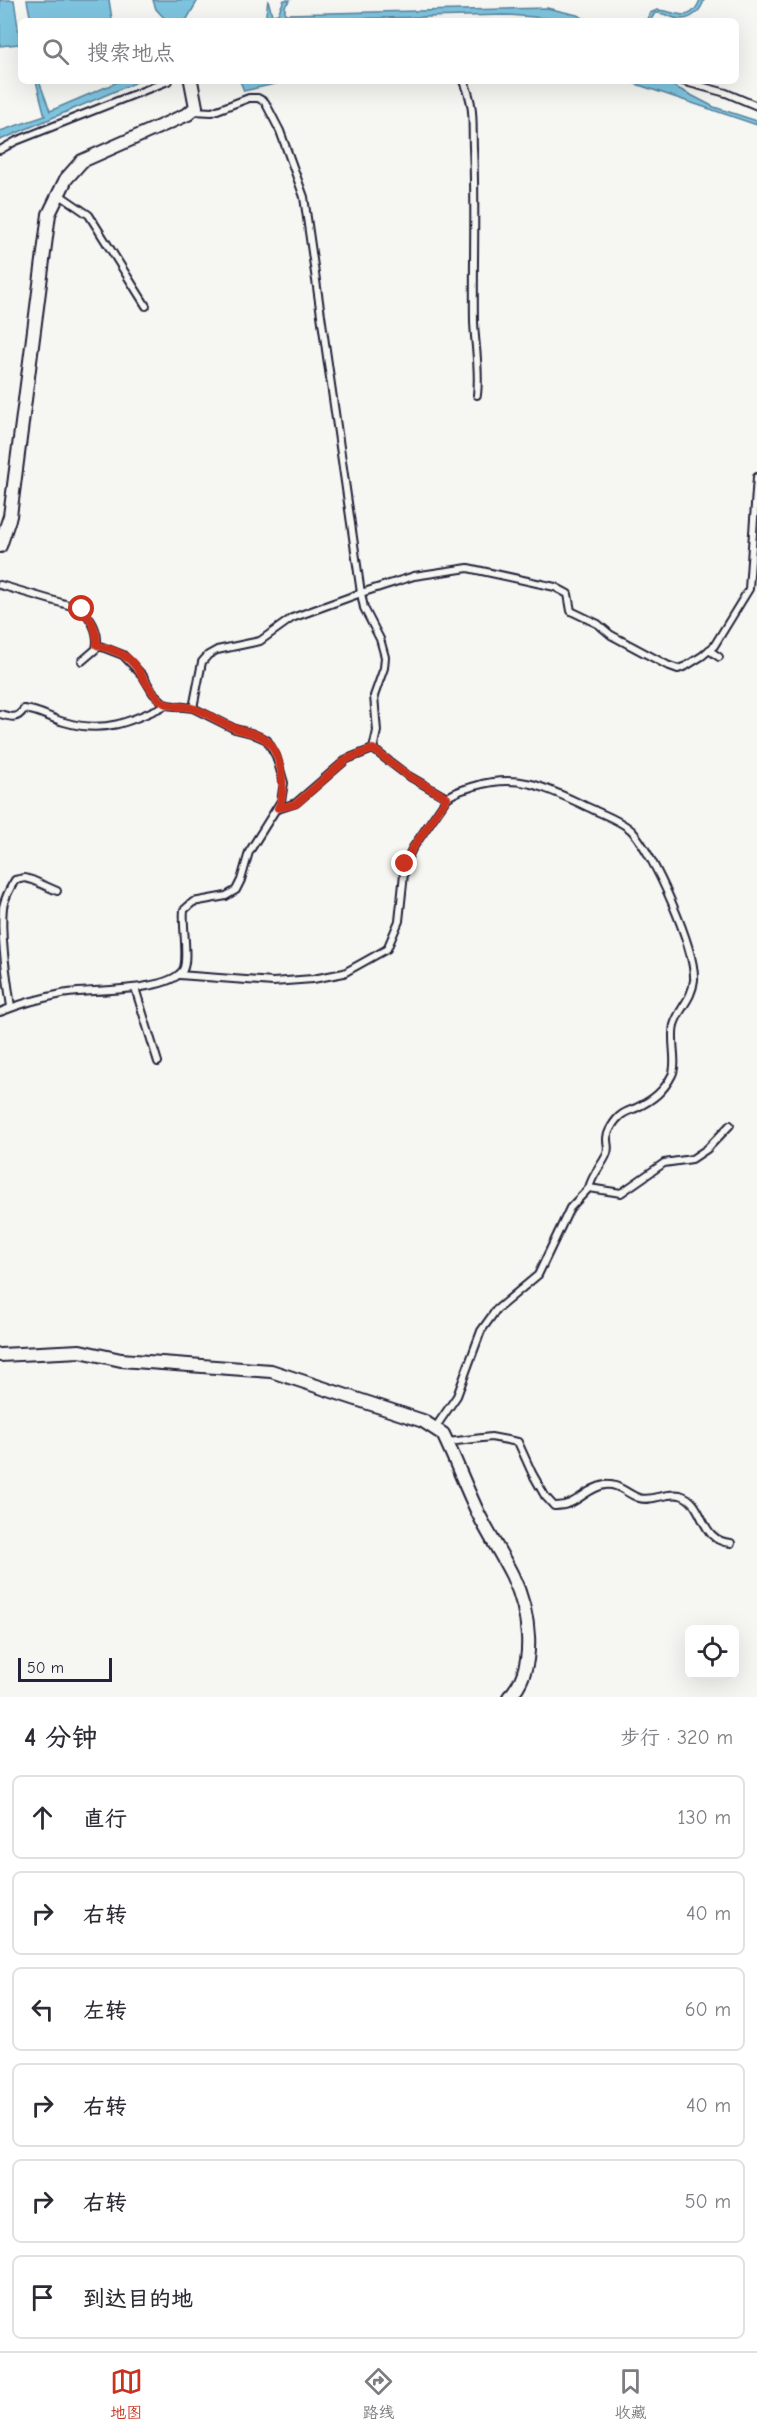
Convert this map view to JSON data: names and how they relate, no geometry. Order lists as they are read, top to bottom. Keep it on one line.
{"scale_bar":"50 m","page":{"search":"搜索地点","scale":"50 m","heading":["4 分钟","步行 · 320 m"],"list":[["直行","130 m"],["右转","40 m"],["左转","60 m"],["右转","40 m"],["右转","50 m"],"到达目的地"],"nav":["地图","路线","收藏"]}}
